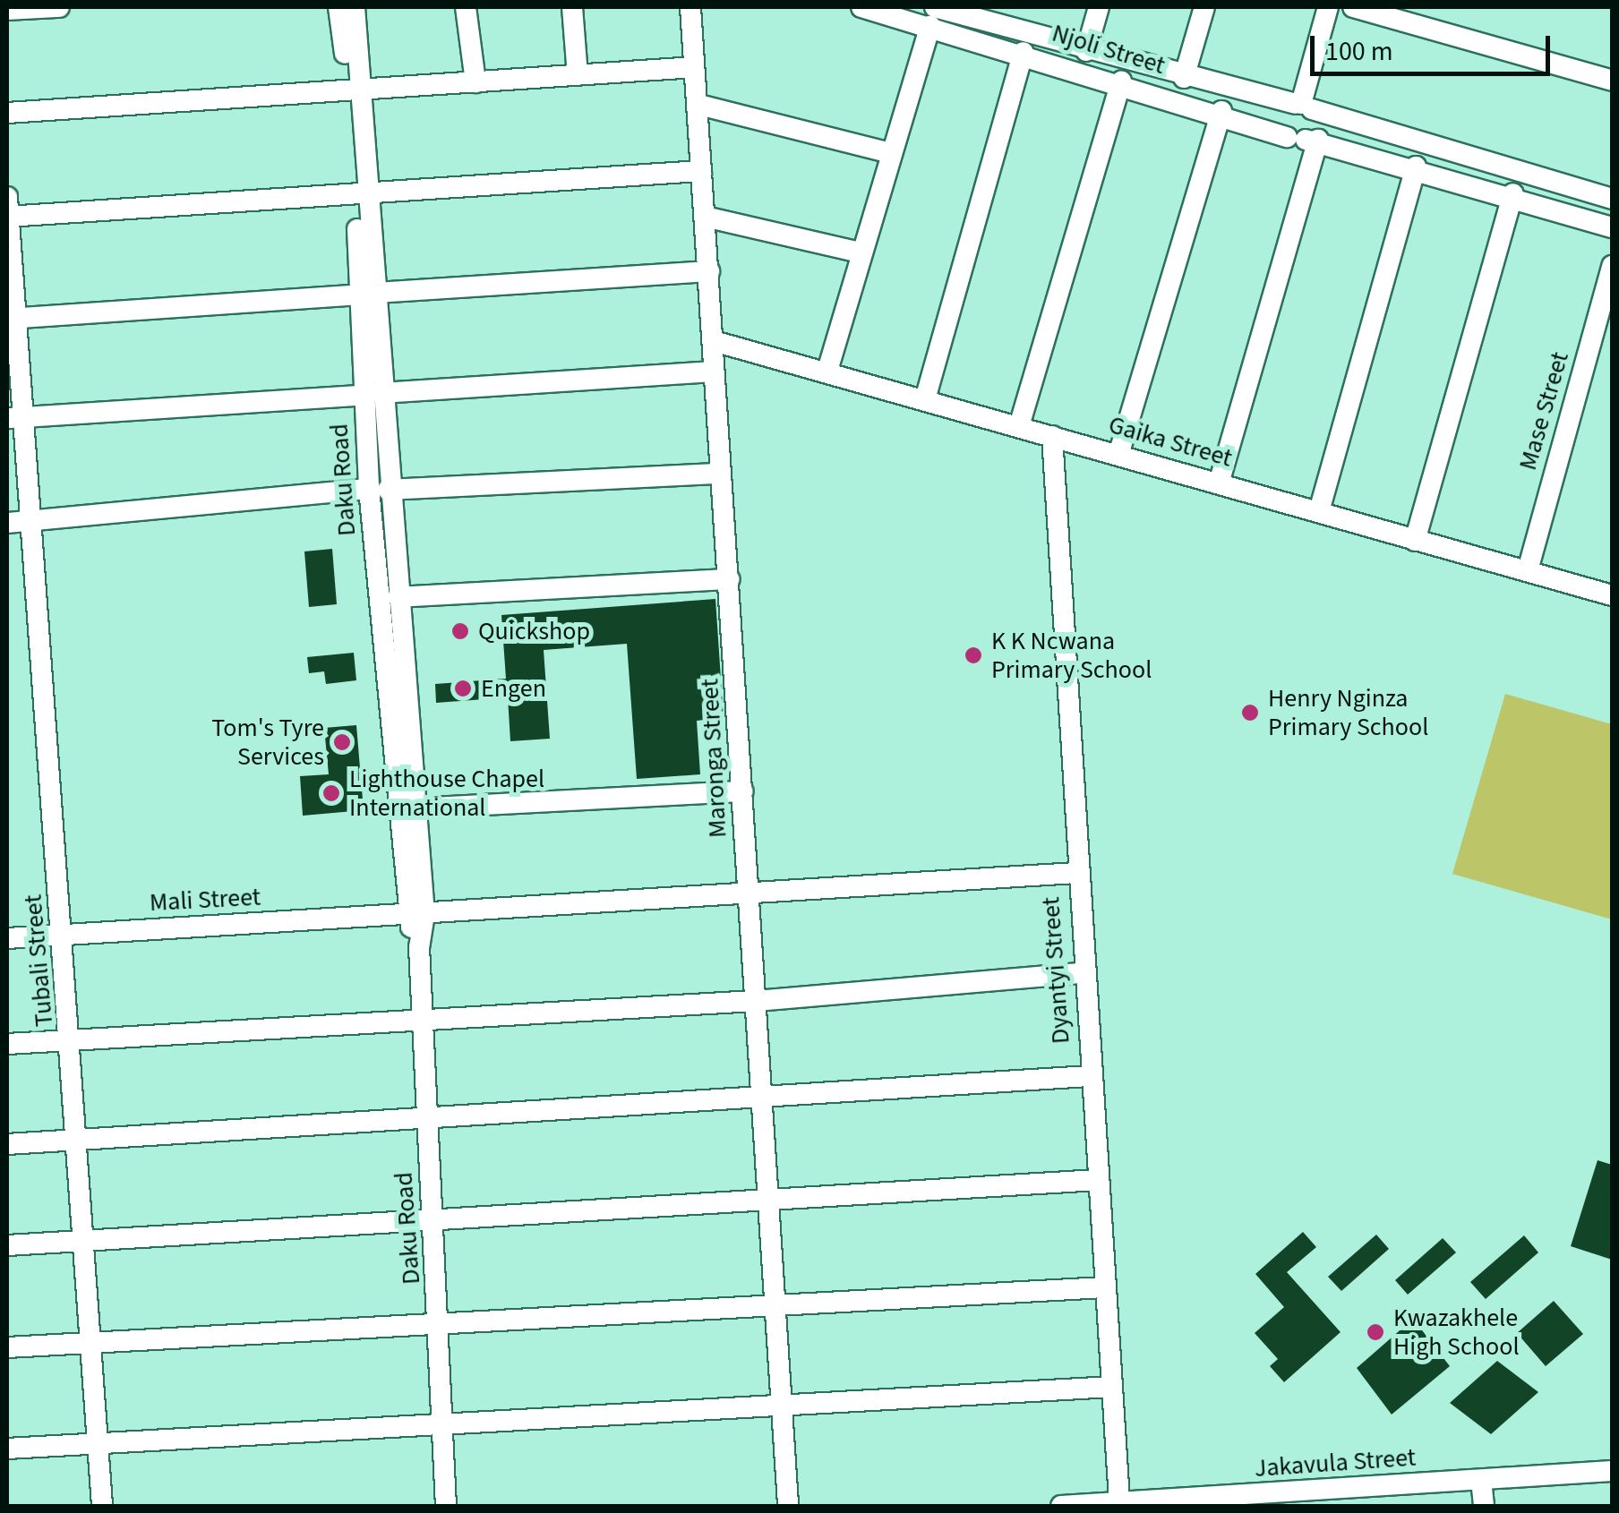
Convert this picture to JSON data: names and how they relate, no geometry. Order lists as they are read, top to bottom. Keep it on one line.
{"streets":{"street":["Njoli Street","Mase Street","Gaika Street","Daku Road","Maronga Street","Mali Street","Tubali Street","Dyantyi Street","Jakavula Street"]},"crossings":[["Mase Street","Gaika Street"],["Gaika Street","Maronga Street"],["Gaika Street","Dyantyi Street"],["Daku Road","Mali Street"],["Maronga Street","Mali Street"],["Mali Street","Tubali Street"],["Mali Street","Dyantyi Street"],["Dyantyi Street","Jakavula Street"]],"places":["Quickshop","K K Ncwana Primary School","Engen","Henry Nginza Primary School","Tom's Tyre Services","Lighthouse Chapel International","Kwazakhele High School"],"scale_bar":"100 m"}
